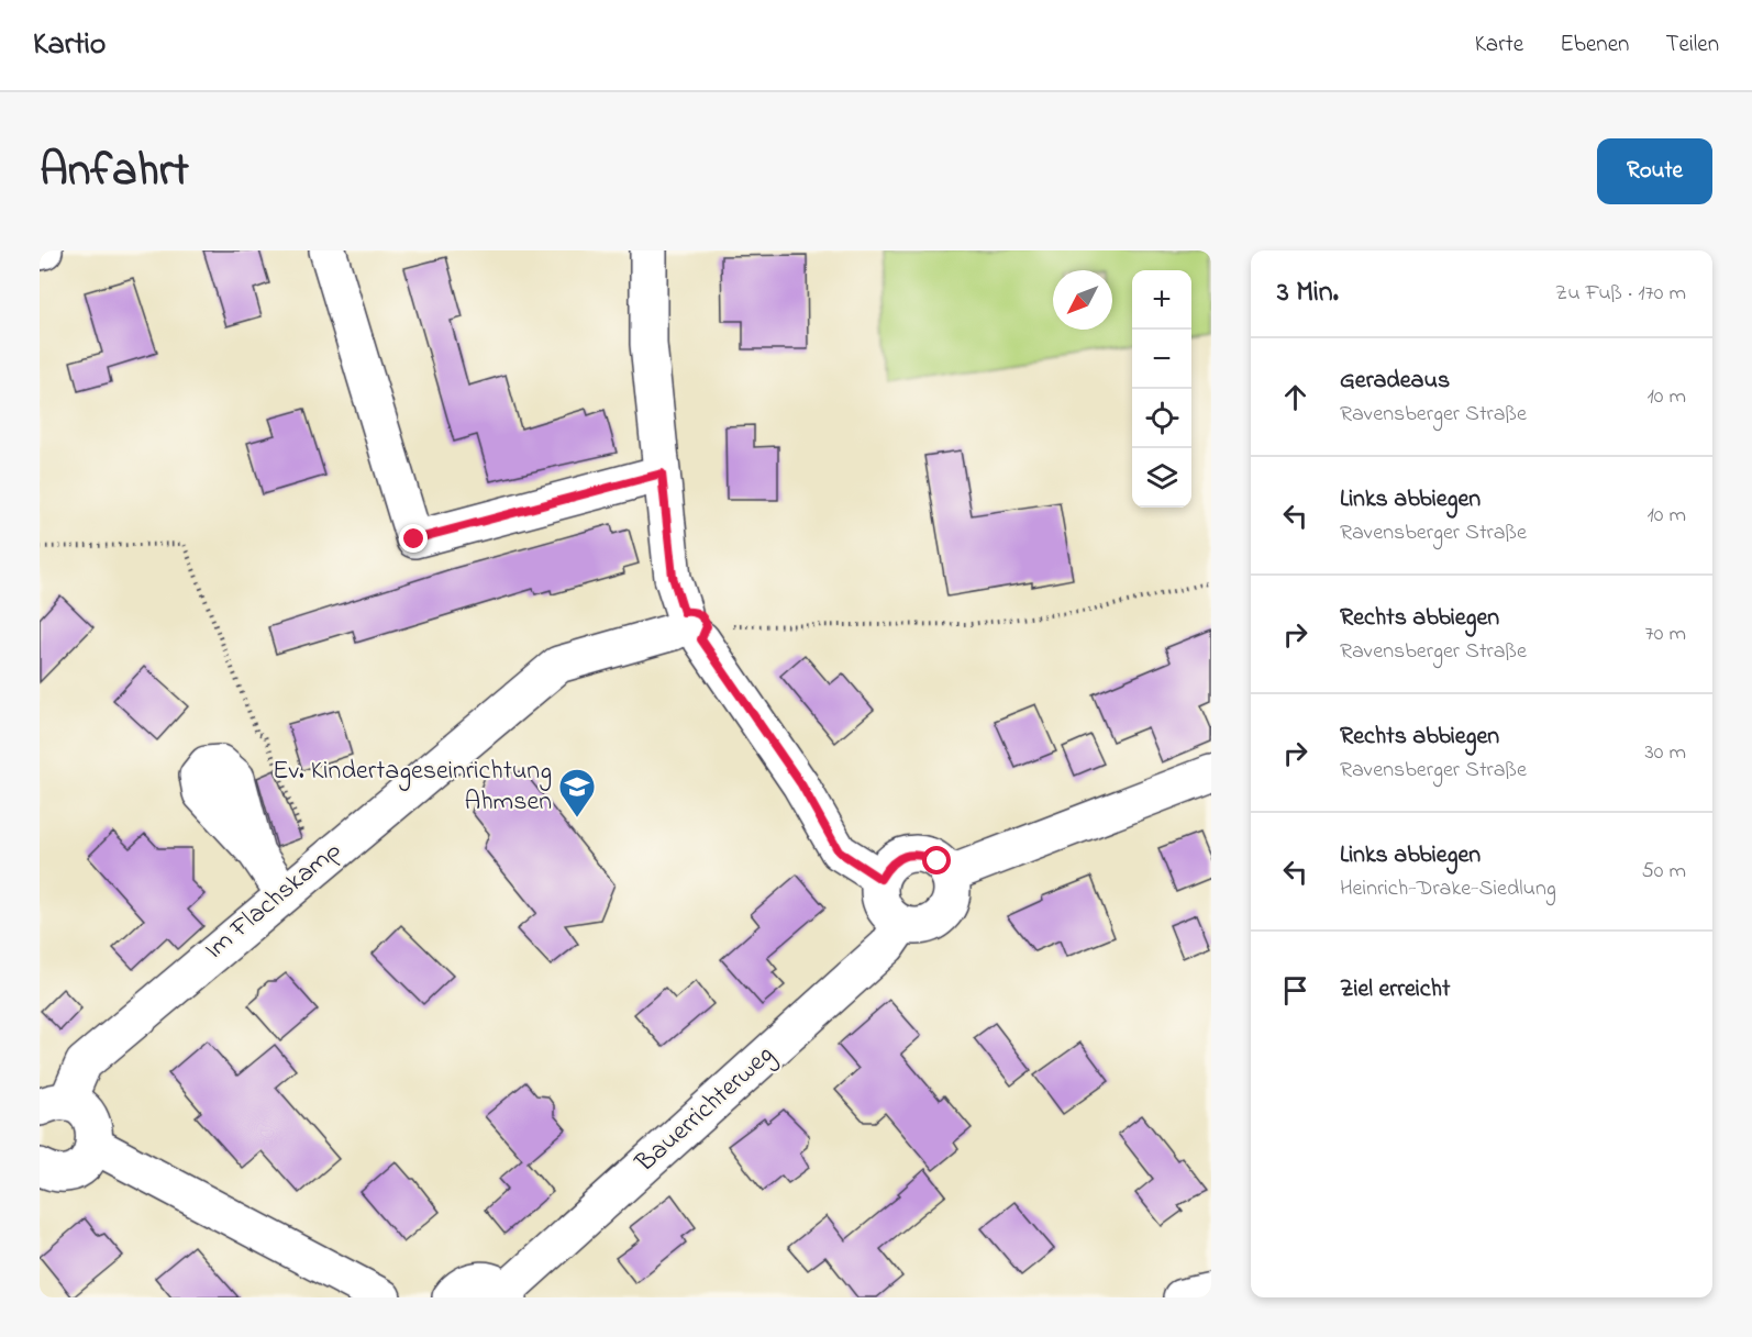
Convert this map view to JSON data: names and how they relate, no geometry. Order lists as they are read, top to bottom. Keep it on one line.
{"streets":{"street":["Im Flachskamp","Bauerrichterweg"]},"places":{"school or university":["Ev. Kindertageseinrichtung Ahmsen"]},"north":"bottom left","page":{"header":"Kartio","nav":["Karte","Ebenen","Teilen"],"title":"Anfahrt","buttons":"Route","heading":["3 Min.","Zu Fuß · 170 m"],"map_buttons":["+","−"],"list":[["Geradeaus","Ravensberger Straße","10 m"],["Links abbiegen","Ravensberger Straße","10 m"],["Rechts abbiegen","Ravensberger Straße","70 m"],["Rechts abbiegen","Ravensberger Straße","30 m"],["Links abbiegen","Heinrich-Drake-Siedlung","50 m"],"Ziel erreicht"]}}
